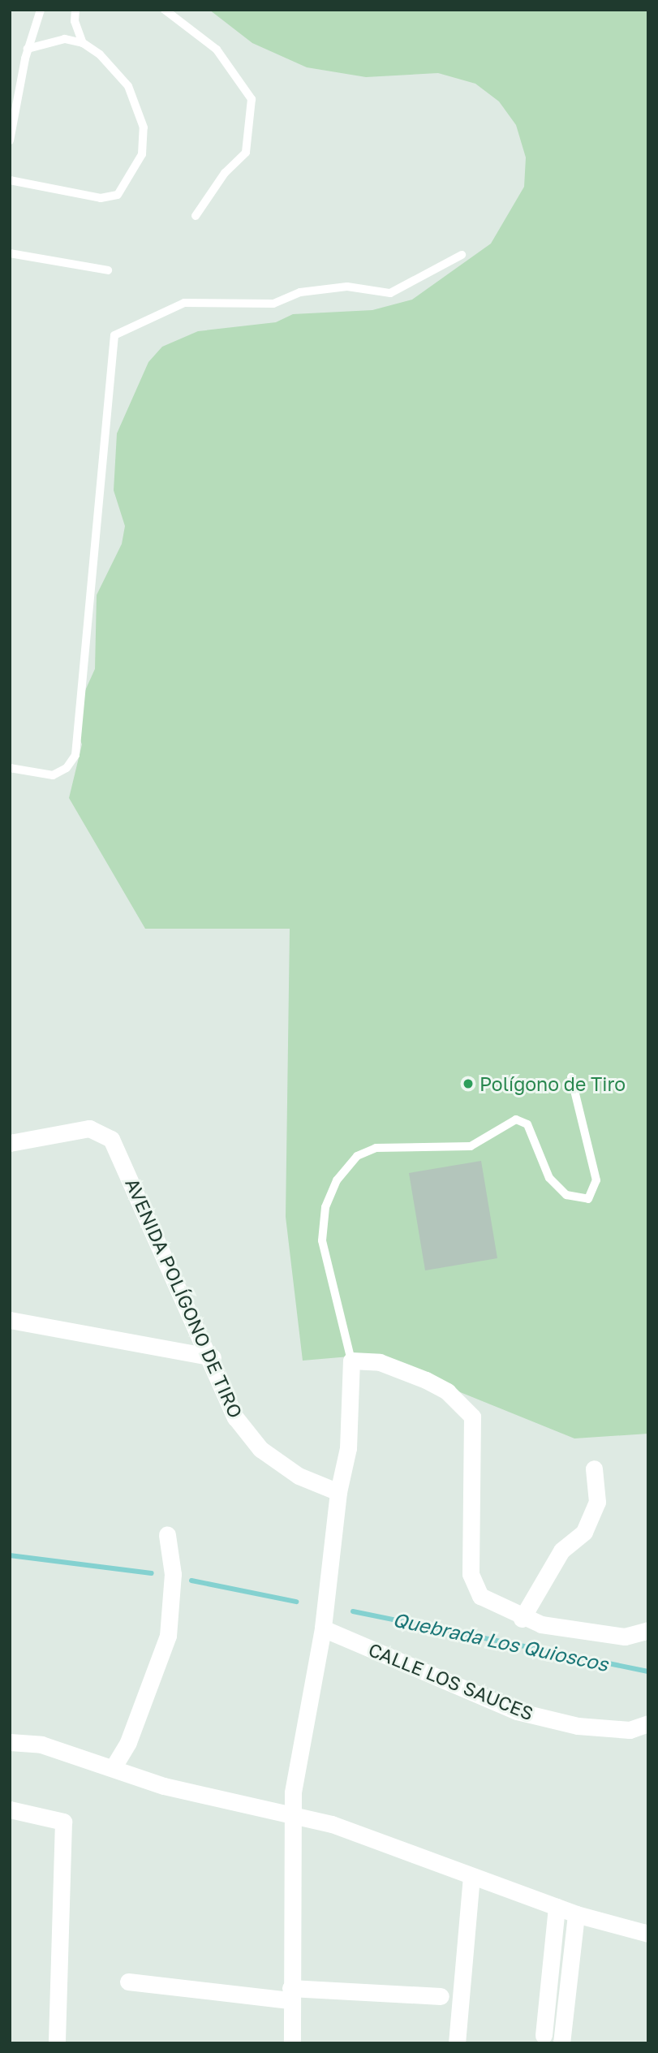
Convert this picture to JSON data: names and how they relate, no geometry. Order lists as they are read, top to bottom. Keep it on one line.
{"streets":{"street":["AVENIDA POLÍGONO DE TIRO","CALLE LOS SAUCES"]},"water":["Quebrada Los Quioscos"],"places":["Polígono de Tiro"]}
